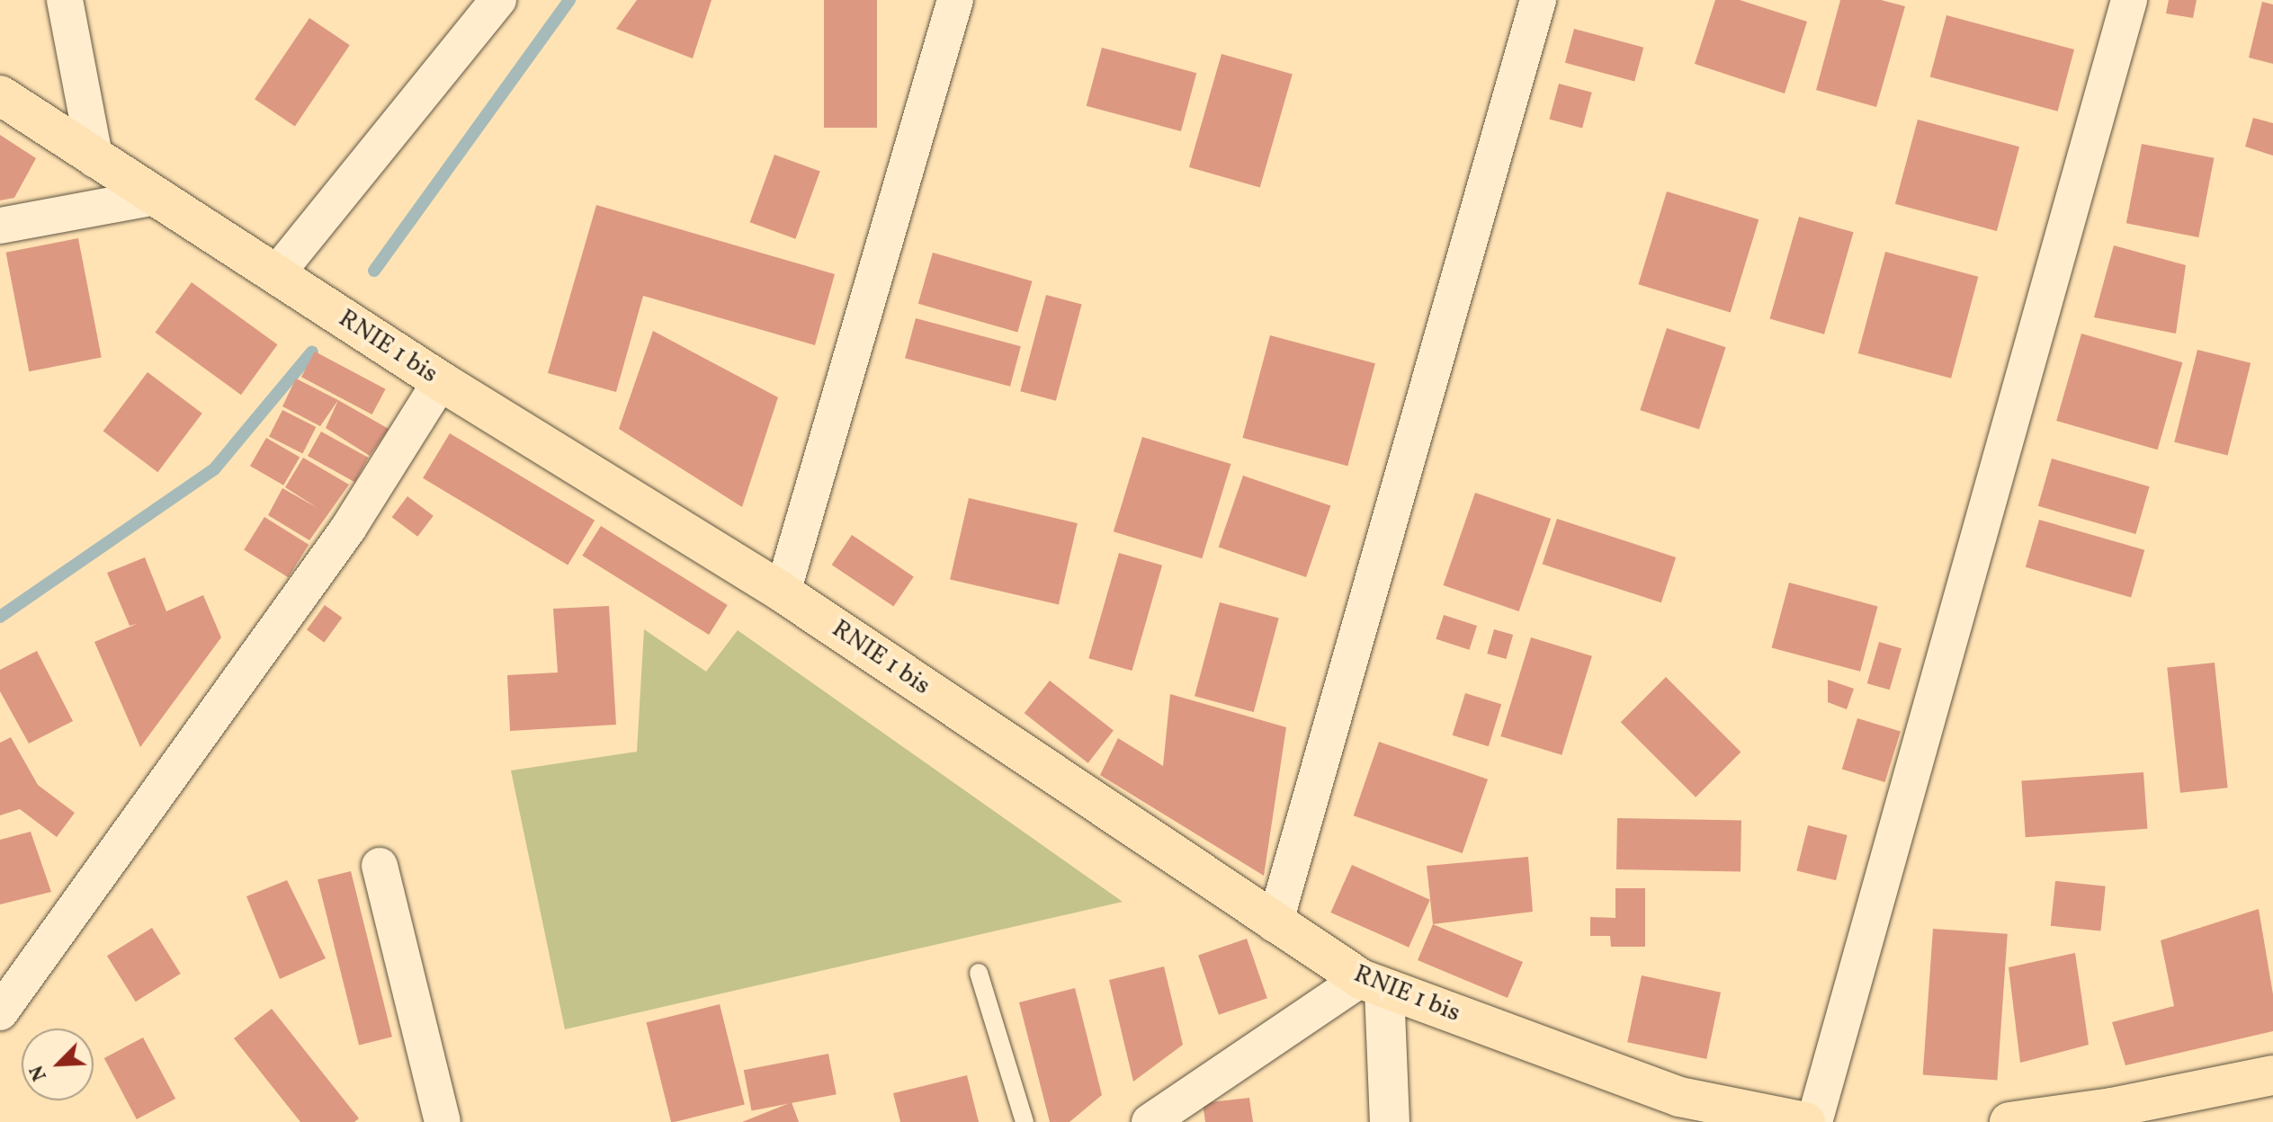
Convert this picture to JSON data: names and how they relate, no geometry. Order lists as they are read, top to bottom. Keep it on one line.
{"streets":{"main road":["RNIE 1 bis"]},"north":"bottom left"}
